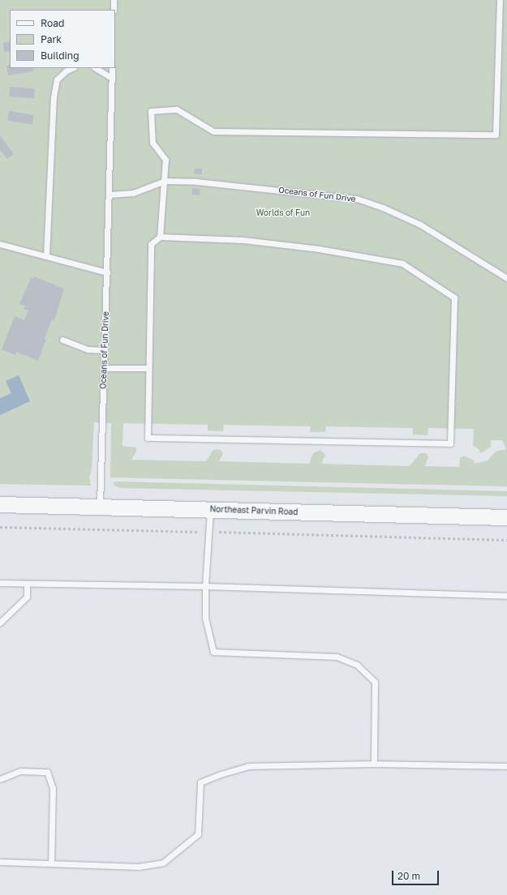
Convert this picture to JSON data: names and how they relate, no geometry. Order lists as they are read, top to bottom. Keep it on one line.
{"streets":{"street":["Northeast Parvin Road"],"lane":["Oceans of Fun Drive"]},"crossings":[["Oceans of Fun Drive","Northeast Parvin Road"]],"parks":["Worlds of Fun"],"legend":["Road","Park","Building"],"scale_bar":"20 m"}
